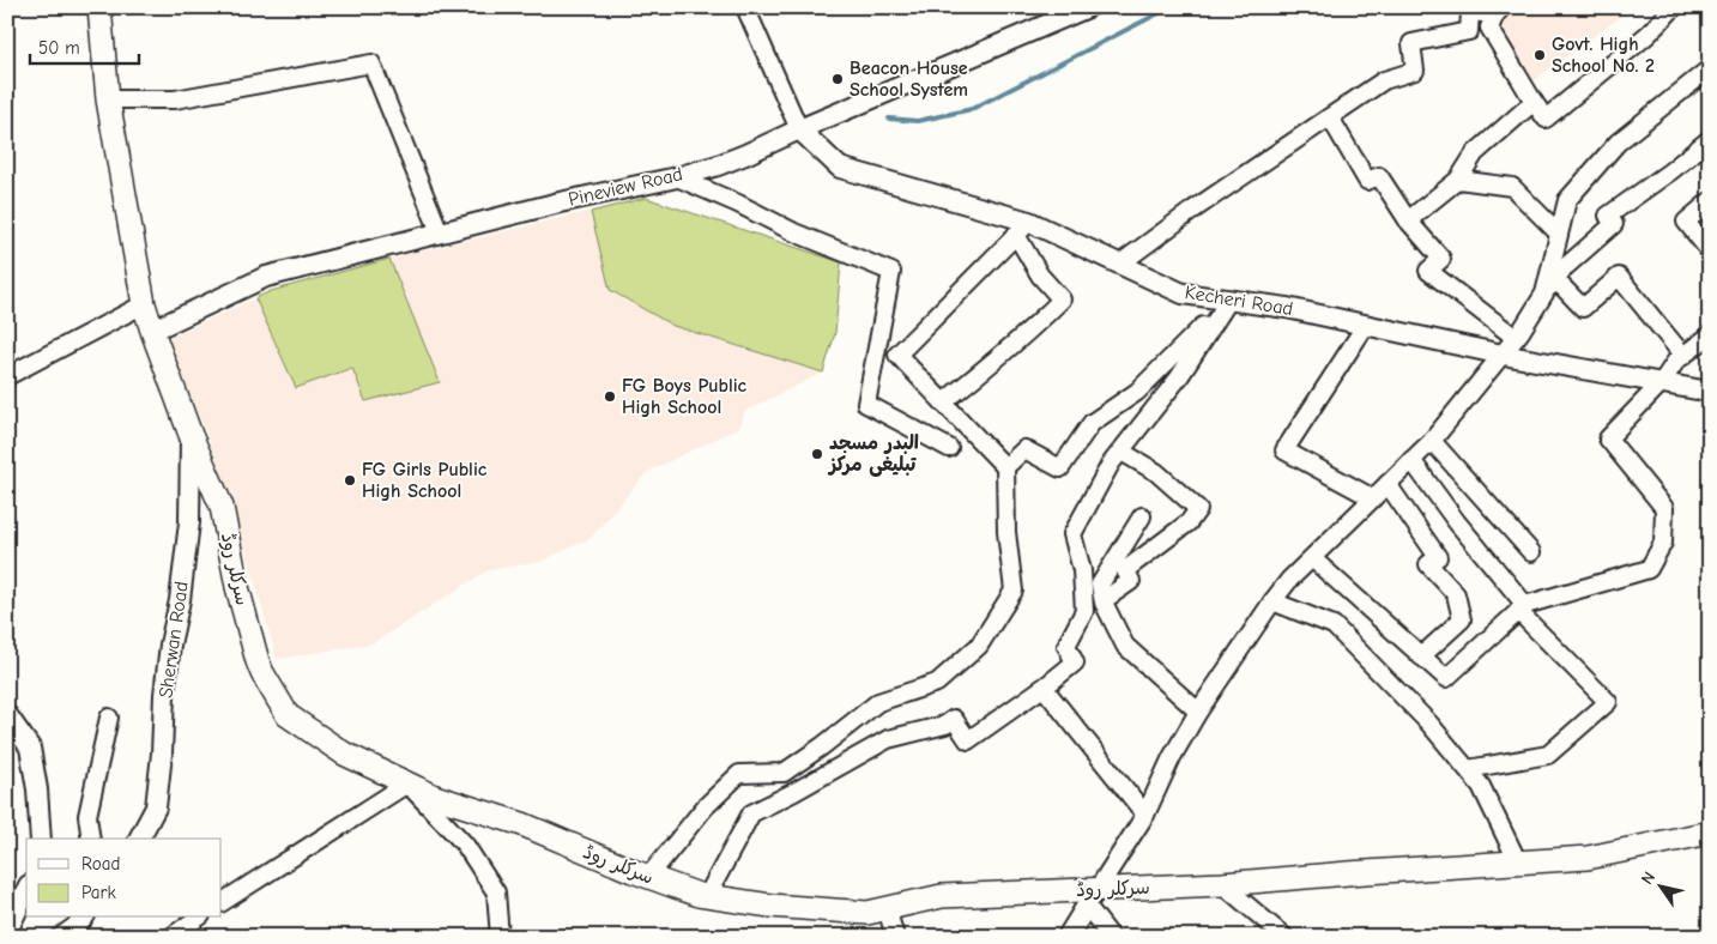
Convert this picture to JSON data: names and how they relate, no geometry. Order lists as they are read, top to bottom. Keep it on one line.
{"streets":{"main road":["سرکلر روڈ"],"street":["Pineview Road","Kecheri Road","Sherwan Road"]},"crossings":[["Pineview Road","Kecheri Road"],["Pineview Road","سرکلر روڈ"],["سرکلر روڈ","Sherwan Road"]],"places":["Govt. High School No. 2","Beacon House School System","FG Boys Public High School","البدر مسجد تبلیغی مرکز","FG Girls Public High School"],"legend":["Road","Park"],"scale_bar":"50 m","north":"top left"}
